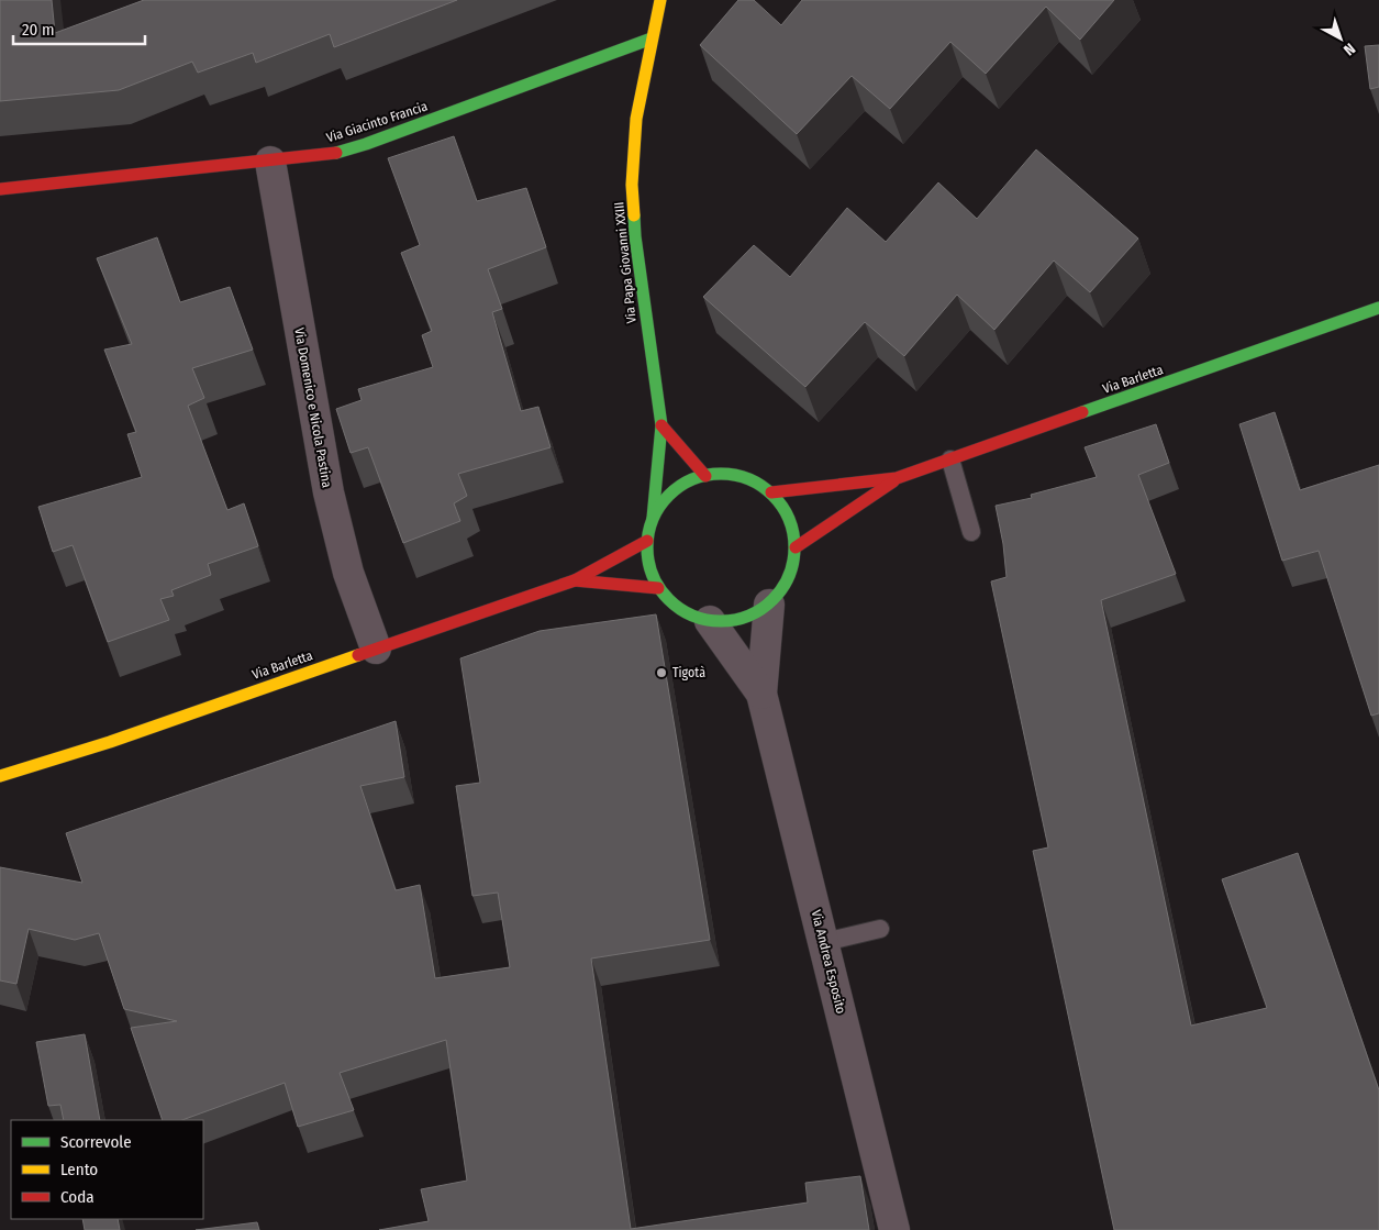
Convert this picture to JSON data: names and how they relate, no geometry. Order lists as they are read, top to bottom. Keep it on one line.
{"streets":{"main road":["Via Giacinto Francia","Via Papa Giovanni XXIII","Via Barletta"],"street":["Via Domenico e Nicola Pastina","Via Andrea Esposito"]},"crossings":[["Via Giacinto Francia","Via Papa Giovanni XXIII"],["Via Giacinto Francia","Via Domenico e Nicola Pastina"],["Via Papa Giovanni XXIII","Via Barletta"],["Via Papa Giovanni XXIII","Via Andrea Esposito"],["Via Barletta","Via Domenico e Nicola Pastina"],["Via Barletta","Via Andrea Esposito"]],"places":["Tigotà"],"legend":["Scorrevole","Lento","Coda"],"scale_bar":"20 m","north":"bottom right"}
